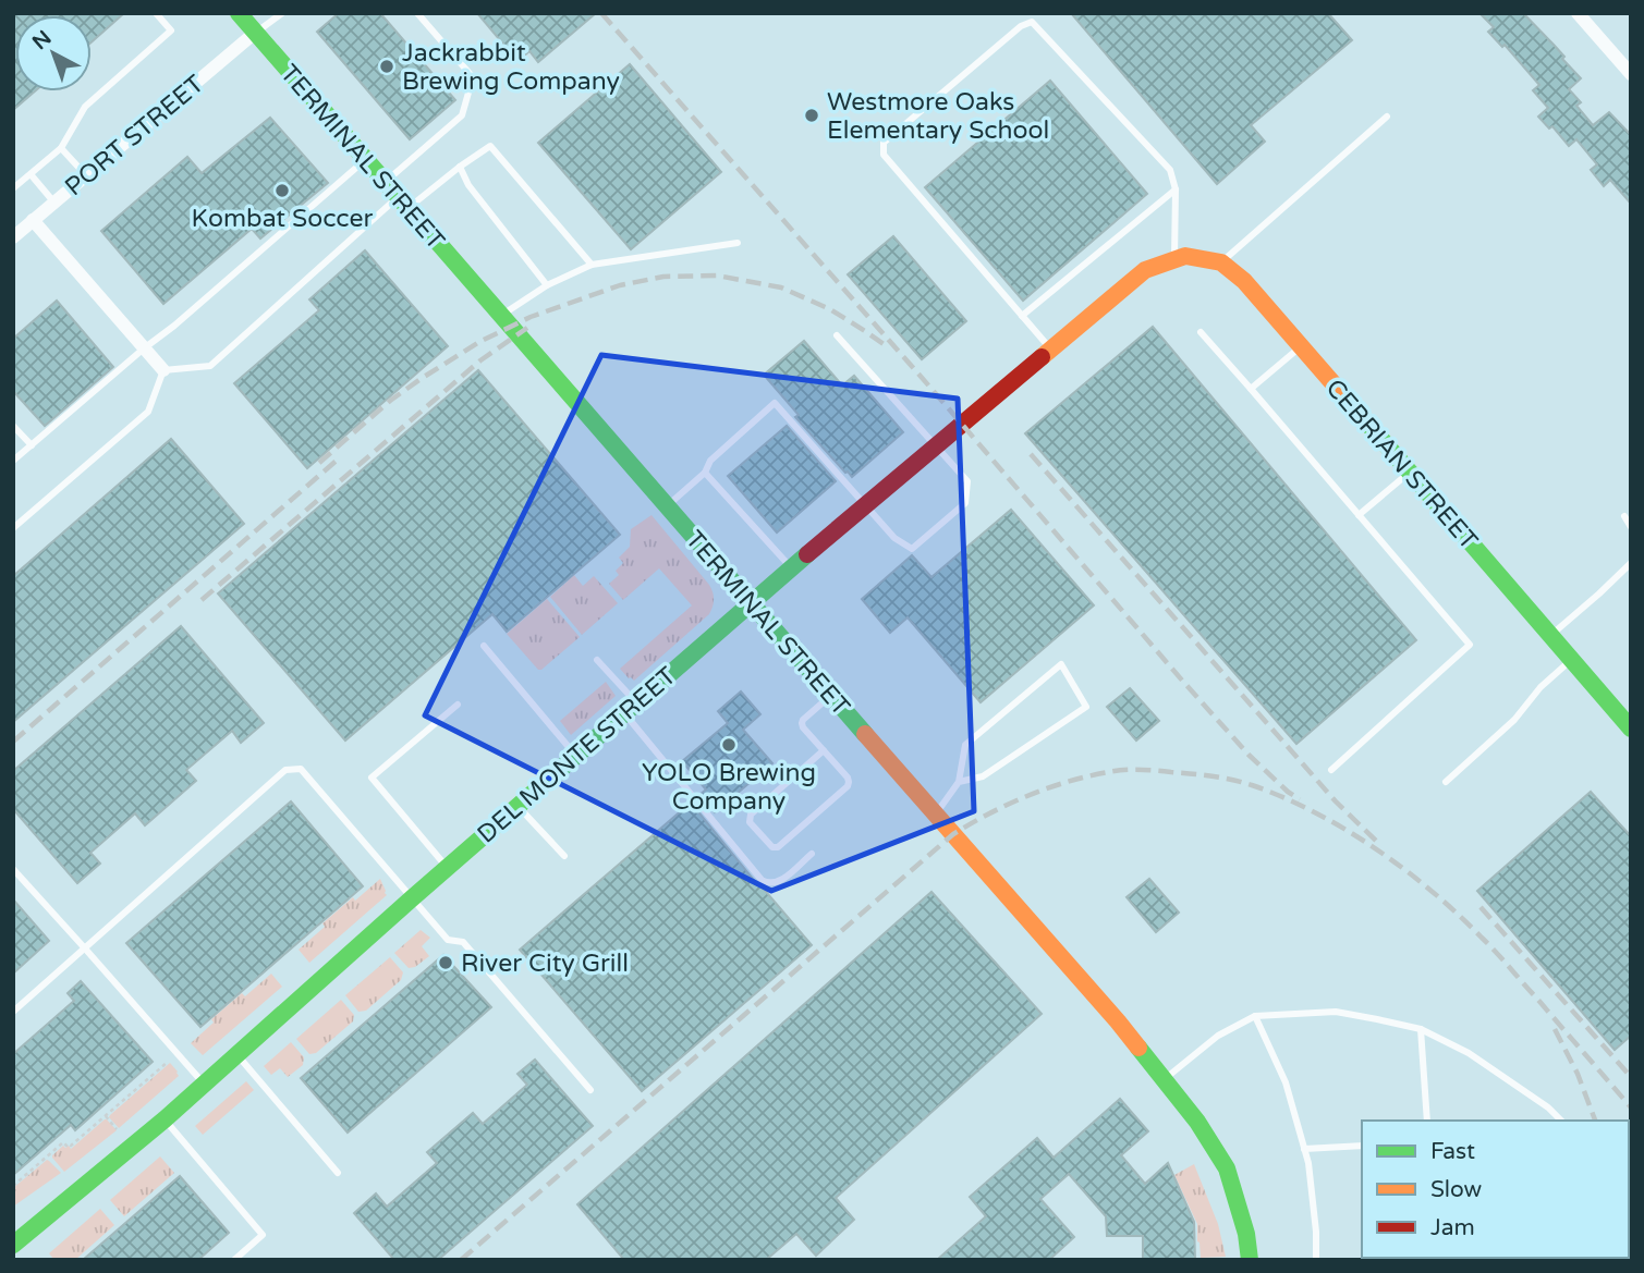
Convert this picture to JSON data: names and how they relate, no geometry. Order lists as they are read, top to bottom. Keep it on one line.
{"streets":{"street":["PORT STREET","TERMINAL STREET","CEBRIAN STREET","DEL MONTE STREET"]},"crossings":[["PORT STREET","TERMINAL STREET"],["TERMINAL STREET","DEL MONTE STREET"],["CEBRIAN STREET","DEL MONTE STREET"]],"places":["Jackrabbit Brewing Company","Westmore Oaks Elementary School","Kombat Soccer","YOLO Brewing Company","River City Grill"],"legend":["Fast","Slow","Jam"],"north":"top left"}
